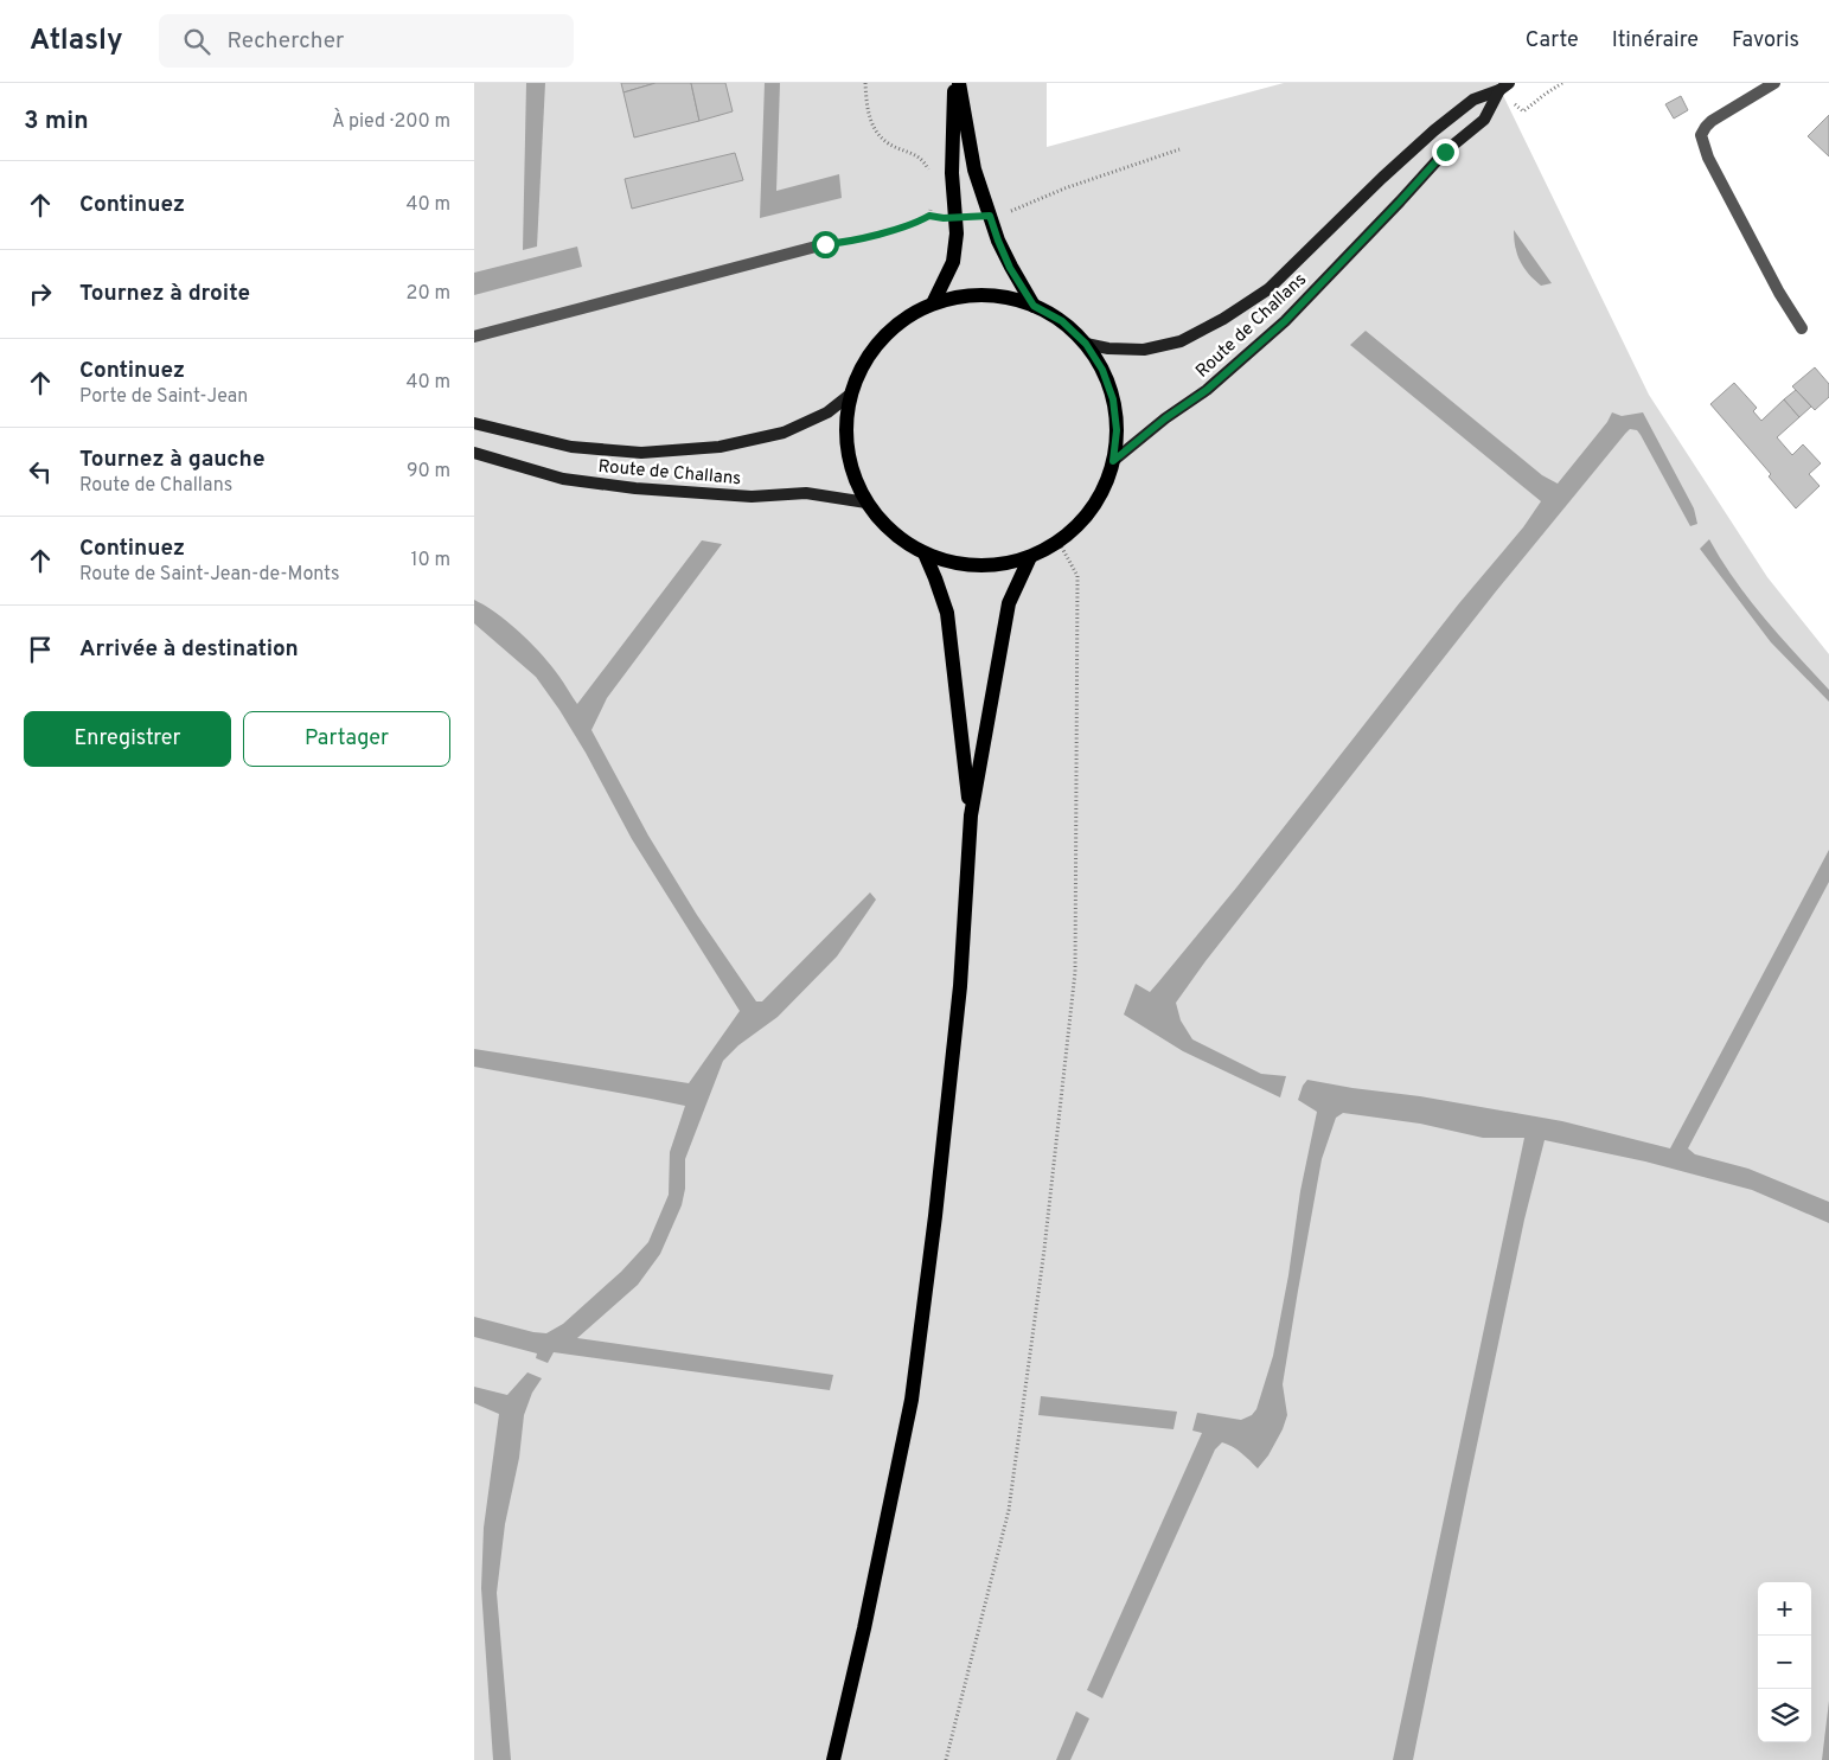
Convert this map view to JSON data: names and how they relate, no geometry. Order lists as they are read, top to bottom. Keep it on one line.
{"streets":{"main road":["Route de Challans"]},"page":{"header":"Atlasly","search":"Rechercher","nav":["Carte","Itinéraire","Favoris"],"heading":["3 min","À pied · 200 m"],"list":[["Continuez","40 m"],["Tournez à droite","20 m"],["Continuez","Porte de Saint-Jean","40 m"],["Tournez à gauche","Route de Challans","90 m"],["Continuez","Route de Saint-Jean-de-Monts","10 m"],"Arrivée à destination"],"buttons":["Enregistrer","Partager"],"map_buttons":["+","−"]}}
